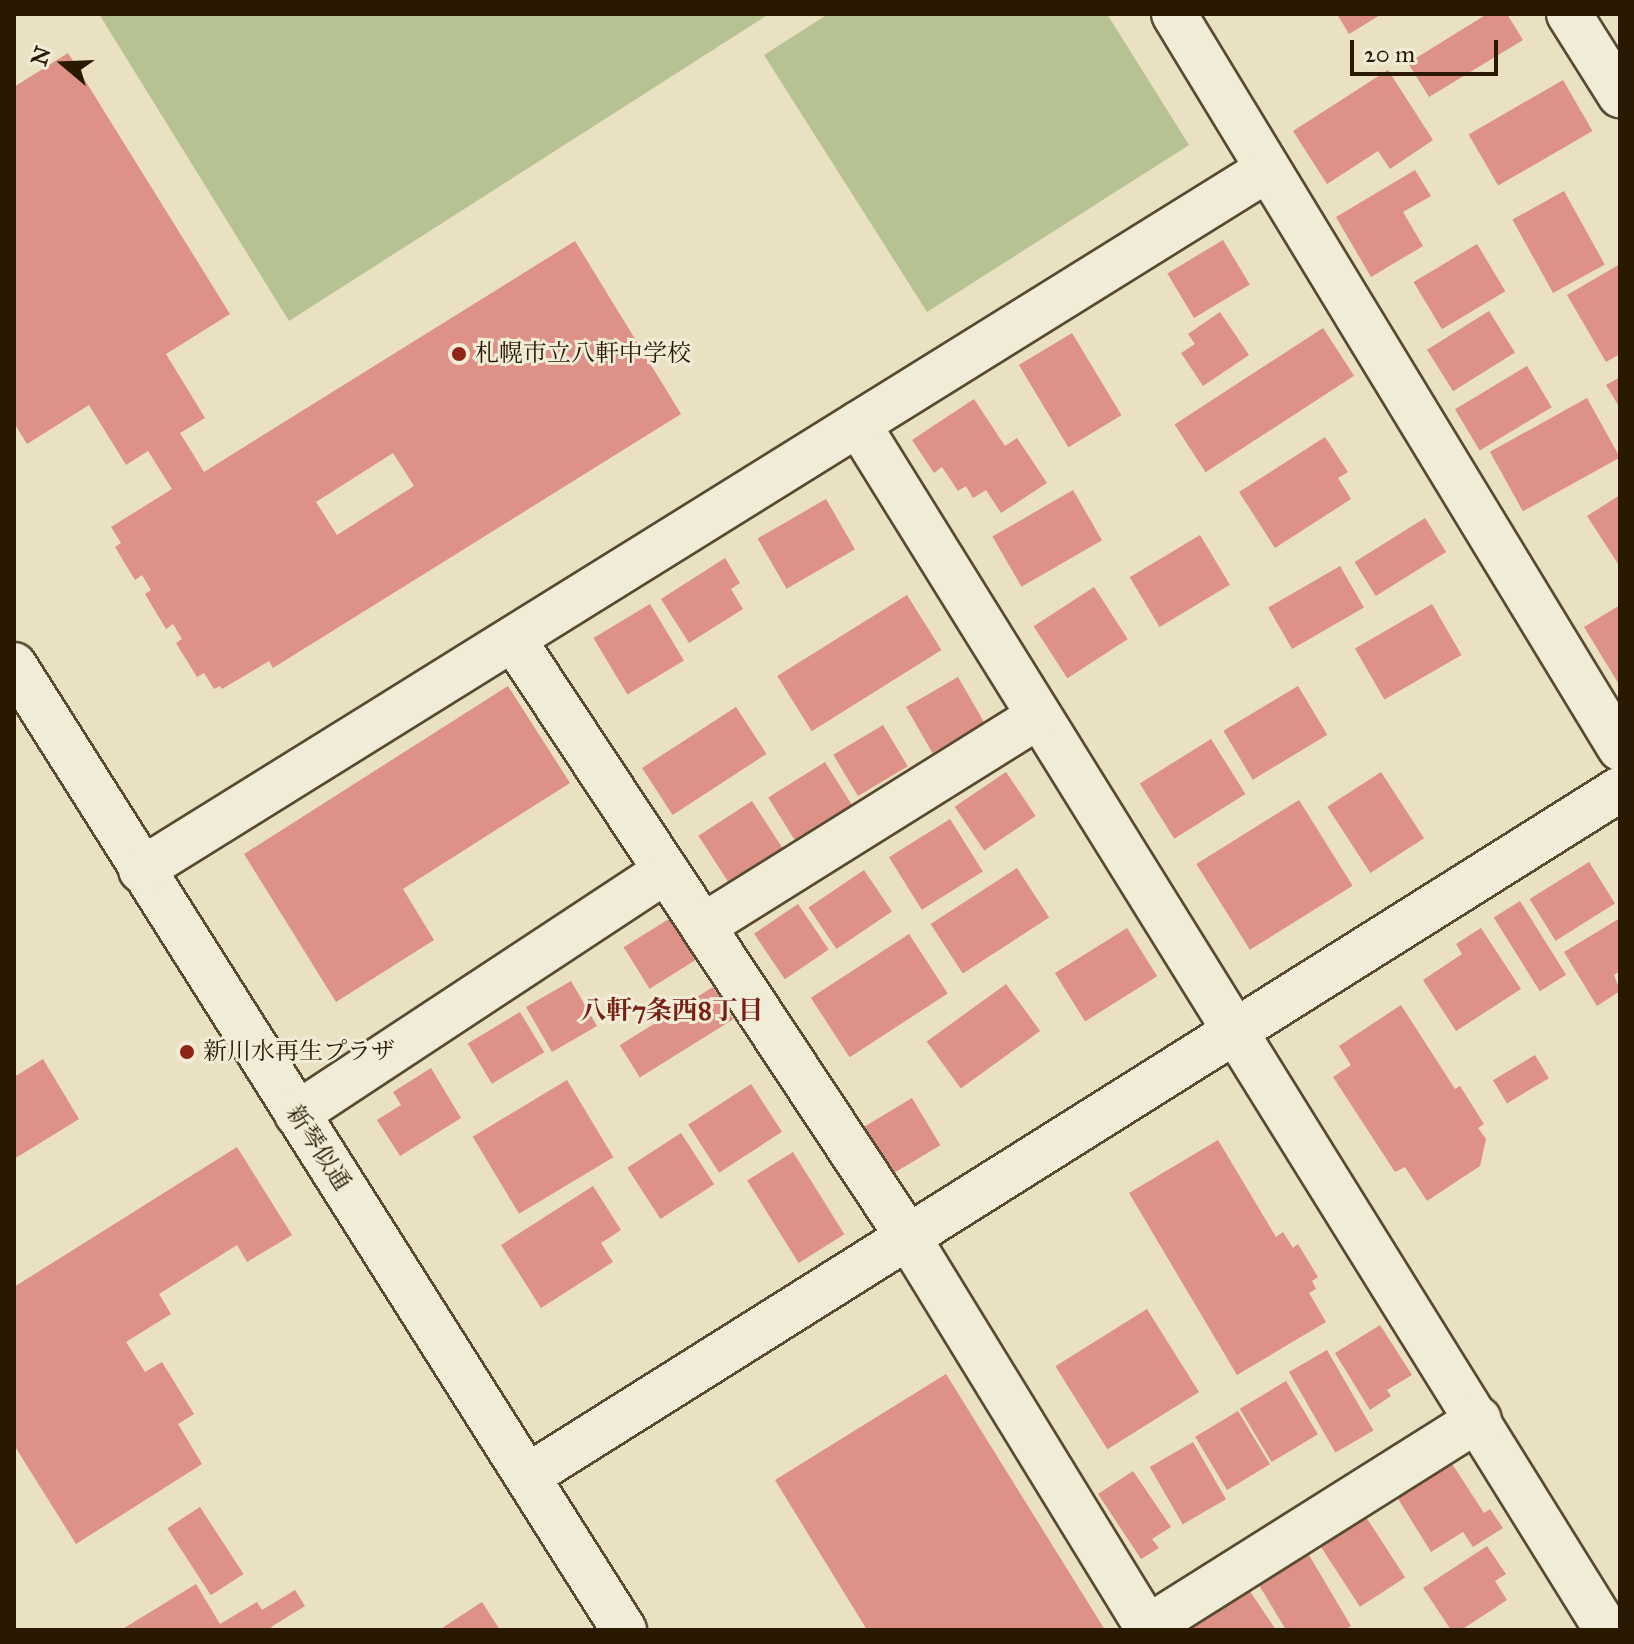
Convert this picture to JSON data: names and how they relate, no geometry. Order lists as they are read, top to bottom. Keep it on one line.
{"streets":{"street":["新琴似通"]},"districts":["八軒7条西8丁目"],"places":["札幌市立八軒中学校","新川水再生プラザ"],"scale_bar":"20 m","north":"left"}
